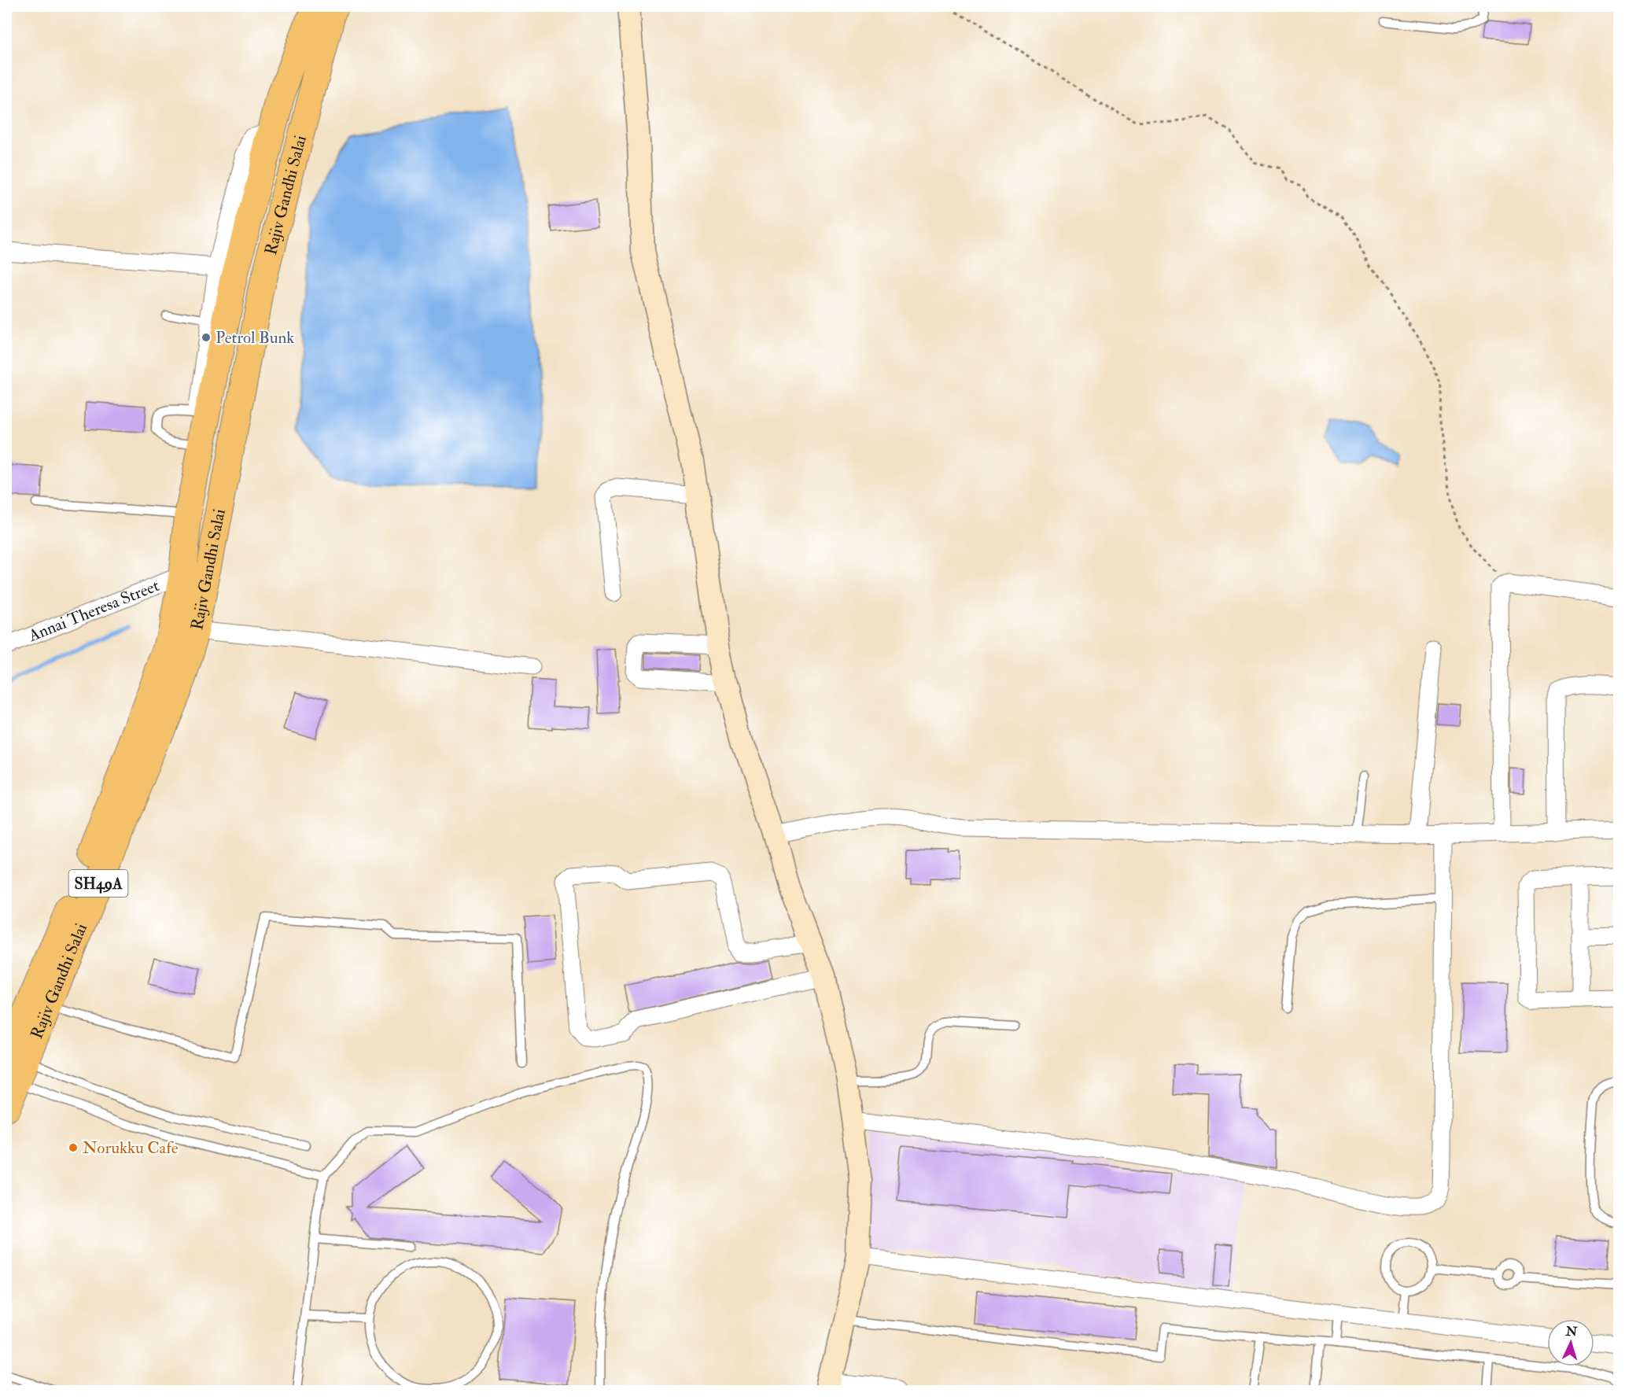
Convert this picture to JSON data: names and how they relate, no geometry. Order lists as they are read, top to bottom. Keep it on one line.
{"streets":{"main road":["Rajiv Gandhi Salai","SH49A"],"street":["Annai Theresa Street"]},"crossings":[["Rajiv Gandhi Salai","Annai Theresa Street"]],"places":["Petrol Bunk","Norukku Cafe"],"north":"top"}
